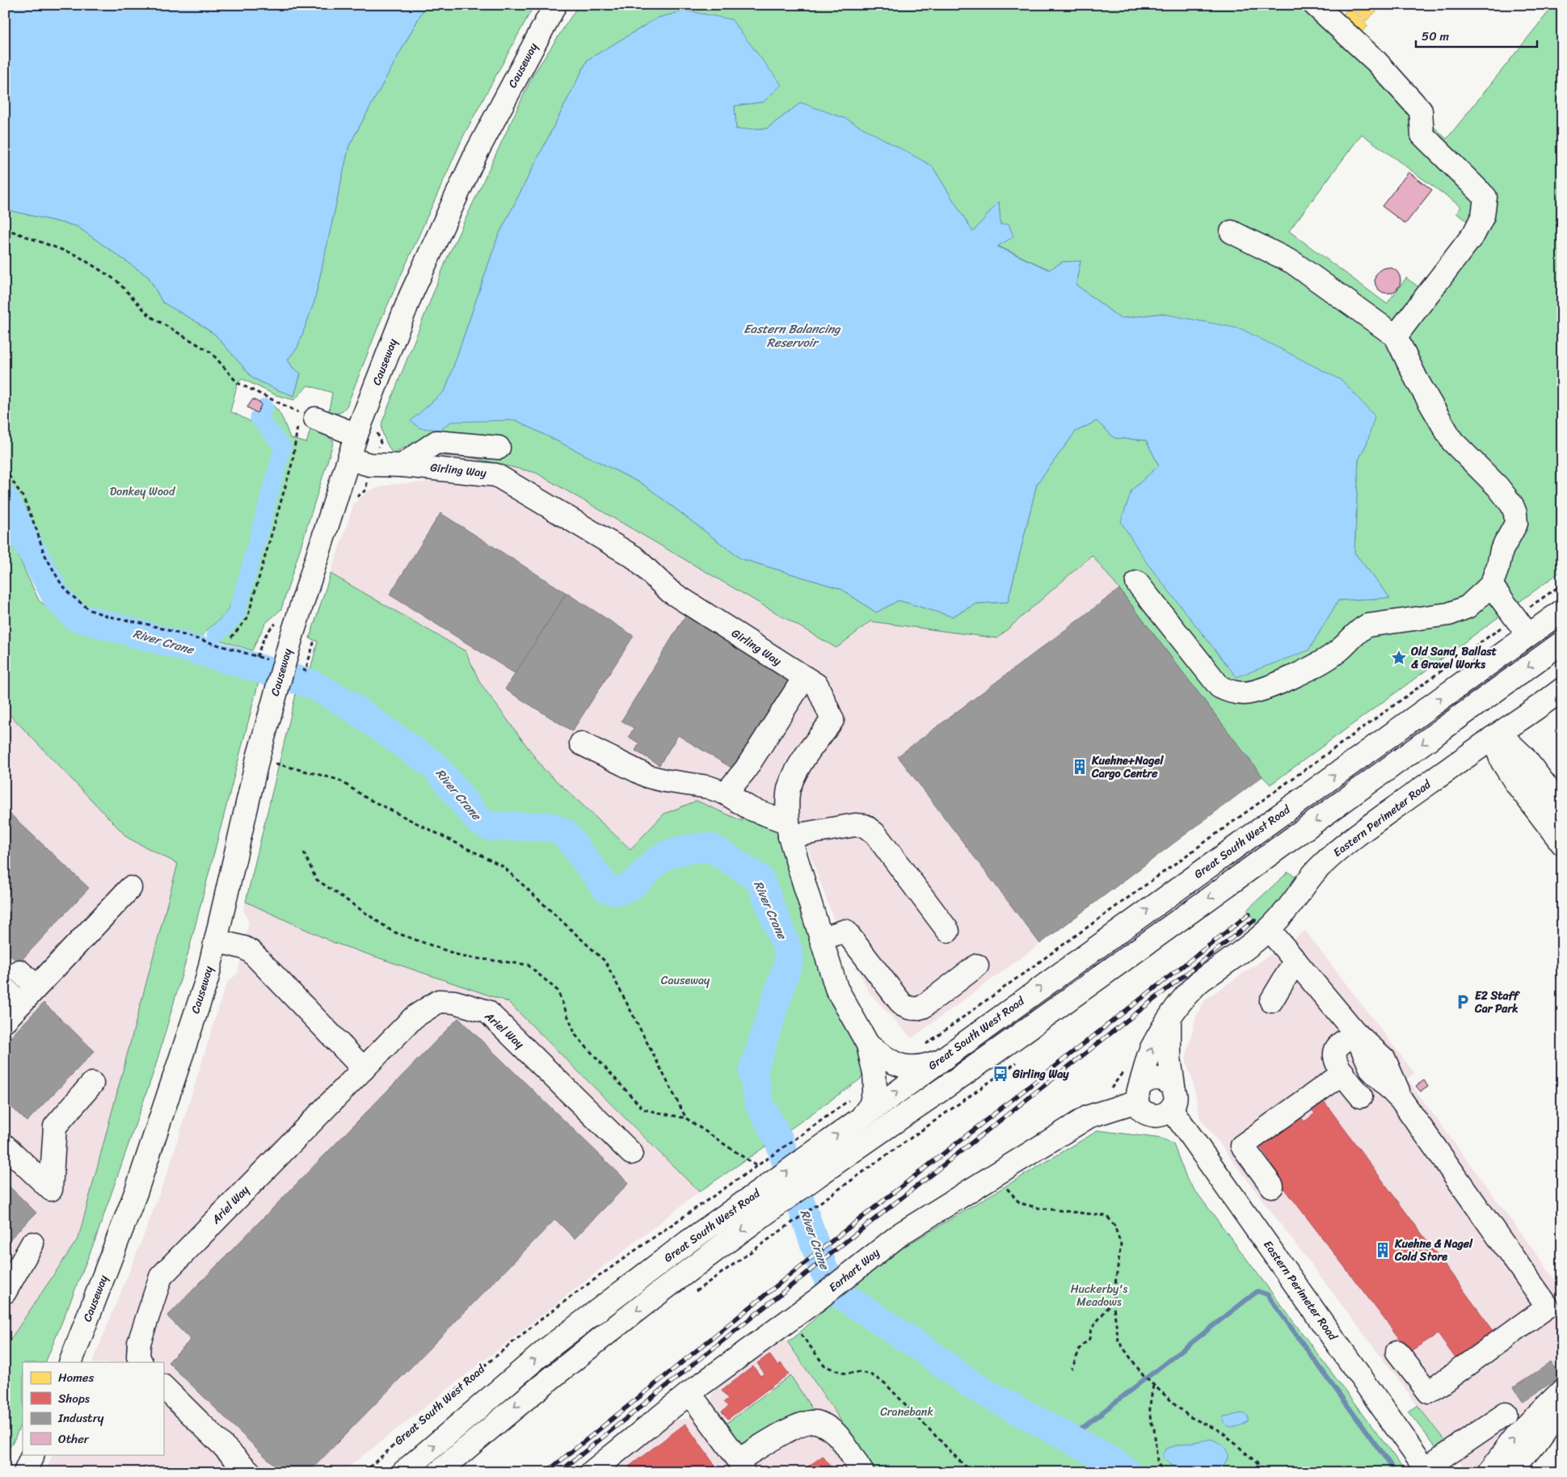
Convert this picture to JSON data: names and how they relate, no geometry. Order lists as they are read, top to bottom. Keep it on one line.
{"streets":{"main road":["Causeway","Girling Way","Eastern Perimeter Road","Great South West Road","Ariel Way","Earhart Way"]},"crossings":[["Causeway","Girling Way"],["Girling Way","Great South West Road"],["Eastern Perimeter Road","Earhart Way"]],"water":["Eastern Balancing Reservoir","River Crane"],"parks":["Donkey Wood","Causeway","Huckerby's Meadows","Cranebank"],"places":{"place":["Old Sand, Ballast & Gravel Works"],"building":["Kuehne+Nagel Cargo Centre","Kuehne & Nagel Cold Store"],"parking":["E2 Staff Car Park"],"bus stop":["Girling Way"]},"legend":["Homes","Shops","Industry","Other"],"scale_bar":"50 m"}
